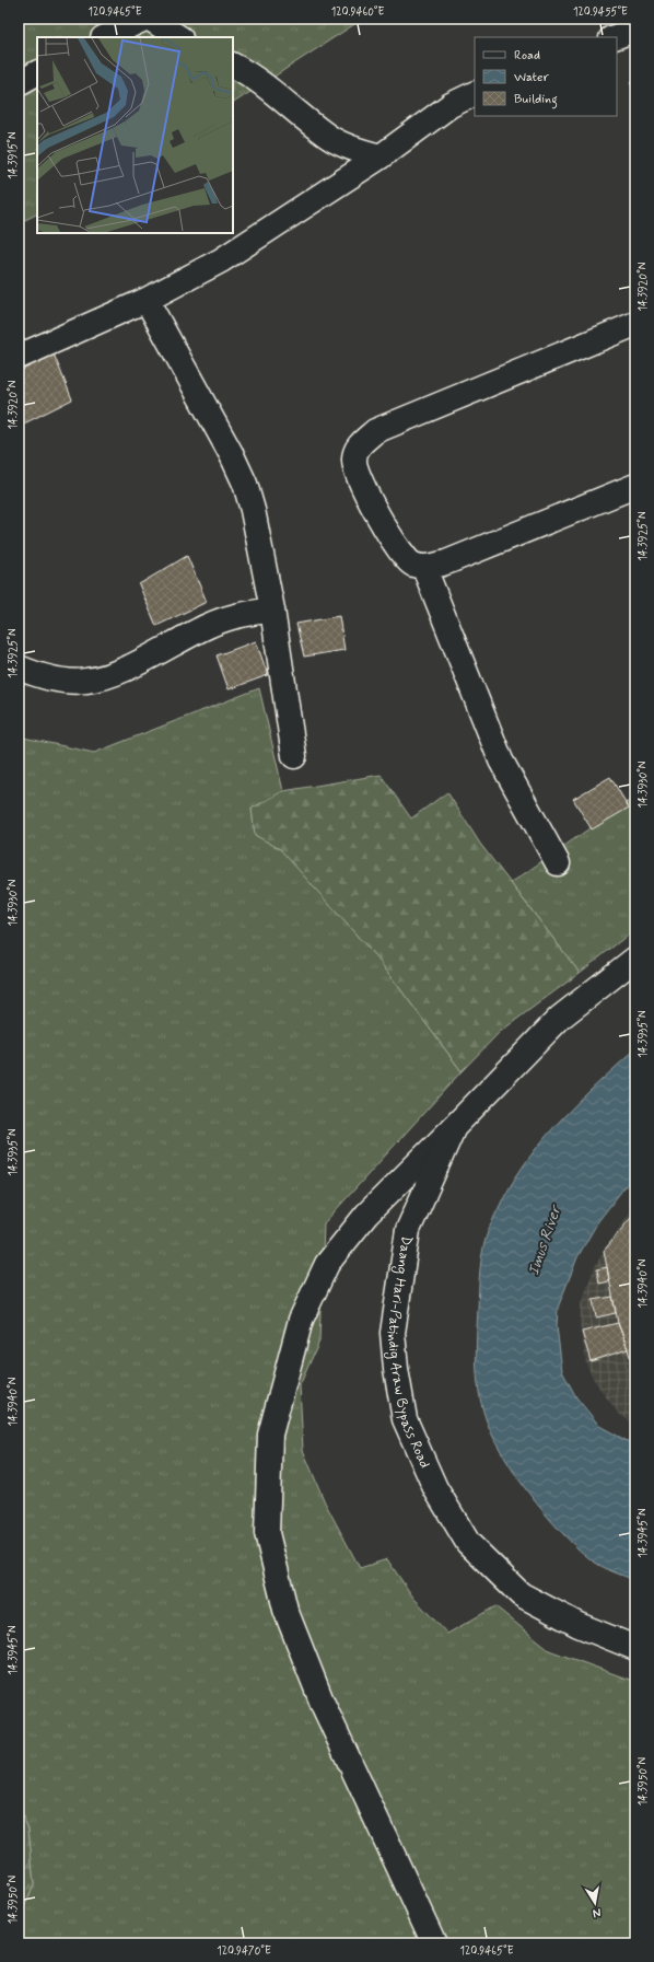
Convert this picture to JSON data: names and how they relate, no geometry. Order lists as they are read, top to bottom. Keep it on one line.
{"streets":{"street":["Daang Hari-Patindig Araw Bypass Road"]},"water":["Imus River"],"legend":["Road","Water","Building"],"north":"bottom","coordinates":["120.9465°E","120.9460°E","120.9455°E","14.3915°N","14.3920°N","14.3925°N","14.3930°N","14.3935°N","14.3940°N","14.3945°N","14.3950°N","120.9470°E"]}
